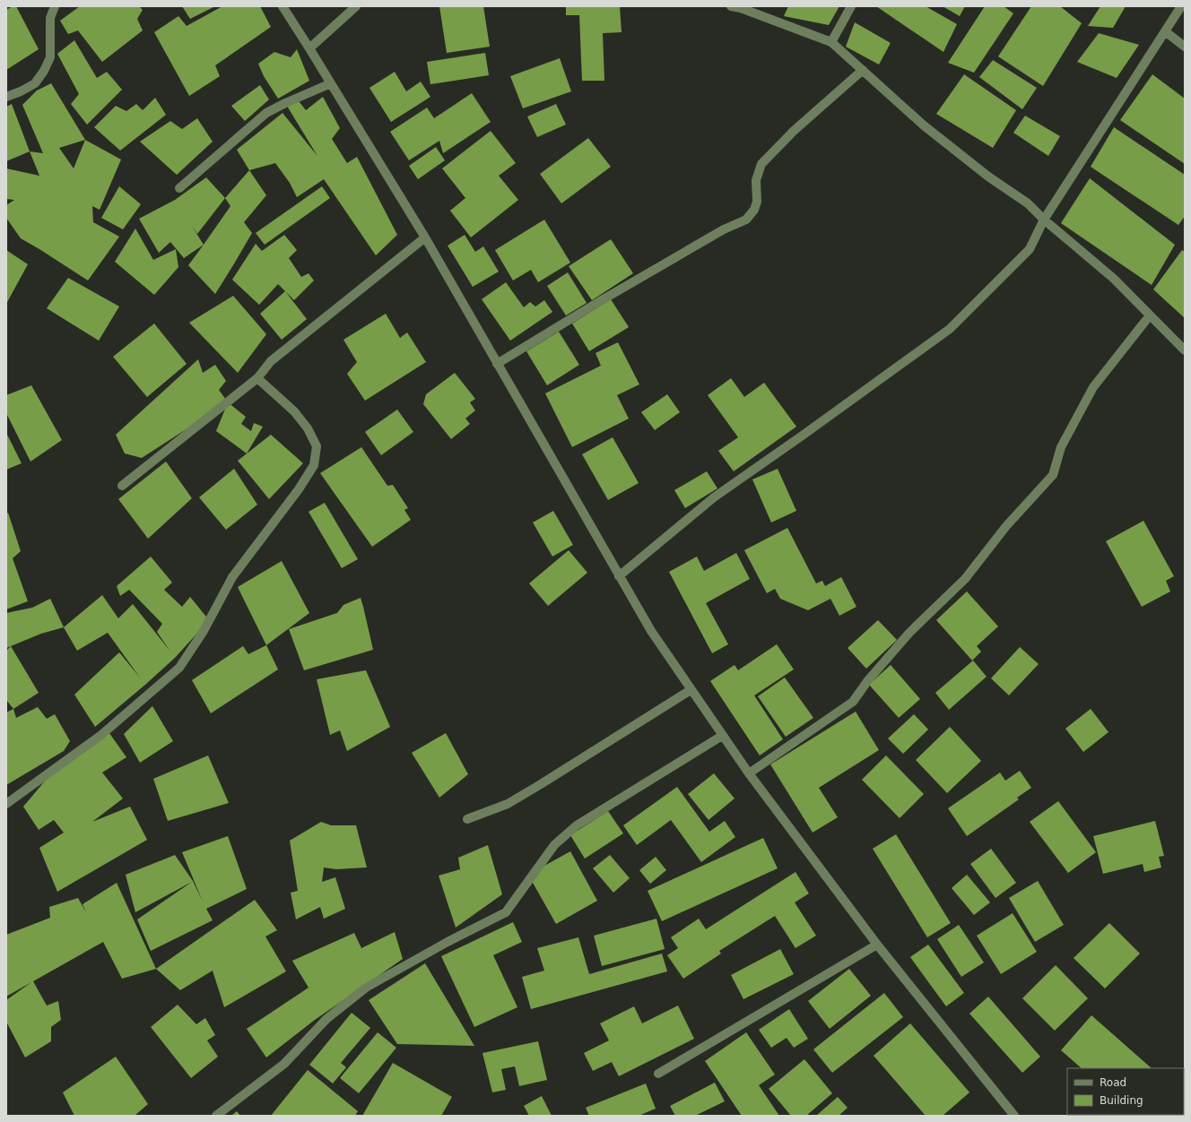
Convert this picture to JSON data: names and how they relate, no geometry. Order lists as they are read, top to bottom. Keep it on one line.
{"legend":["Road","Building"]}
